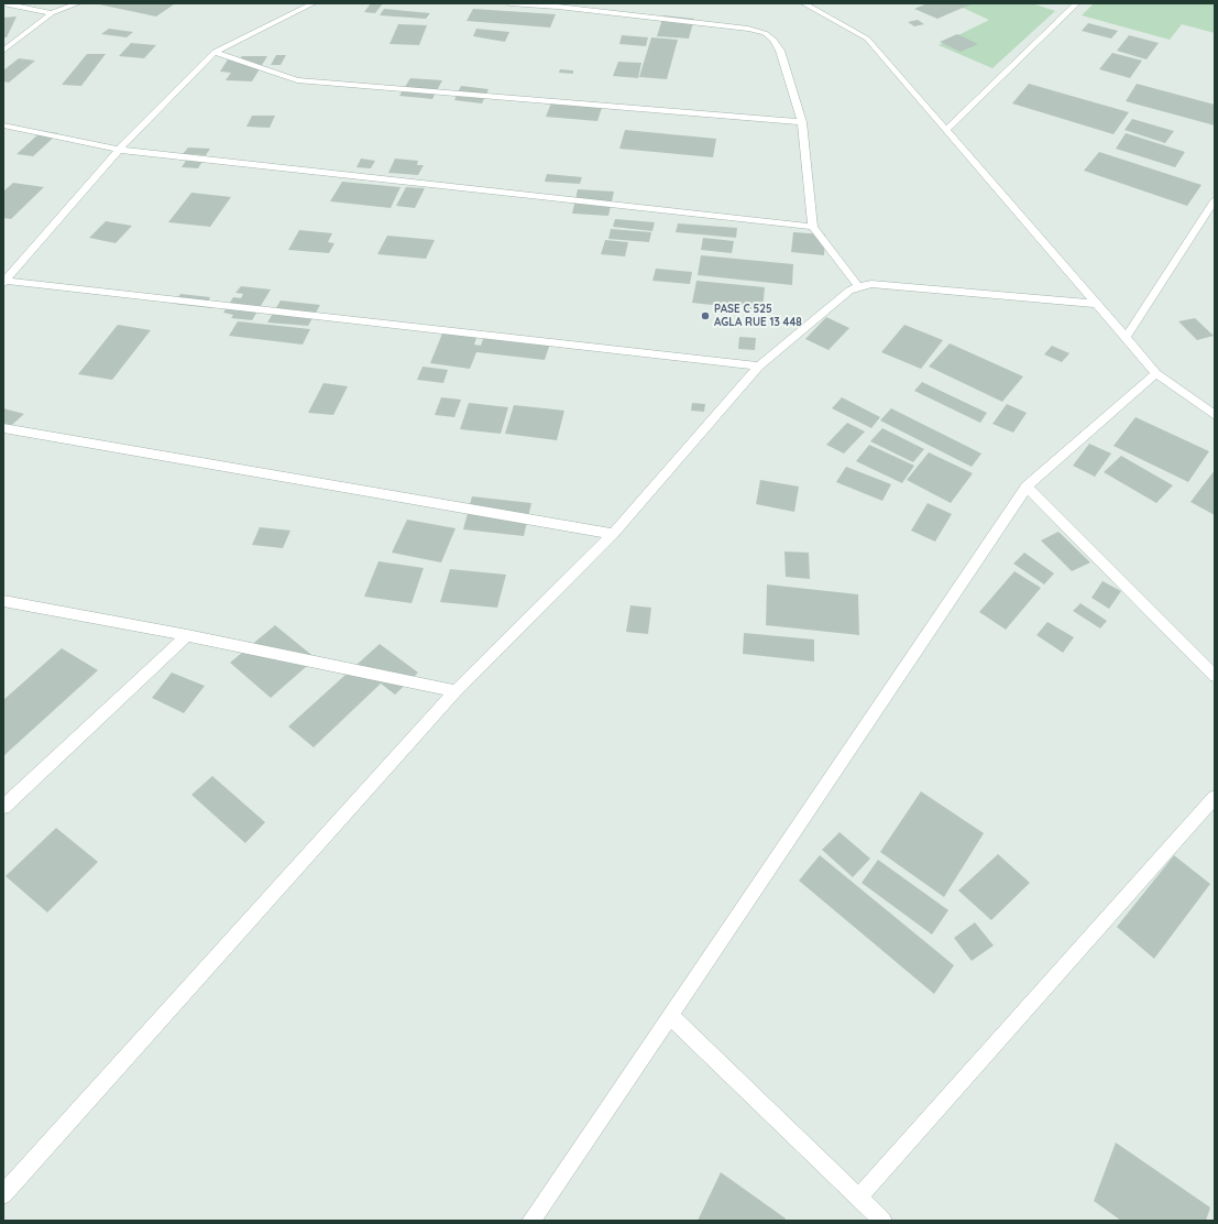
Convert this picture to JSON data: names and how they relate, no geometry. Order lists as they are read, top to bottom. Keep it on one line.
{"places":["PASE C 525 AGLA RUE 13 448"]}
